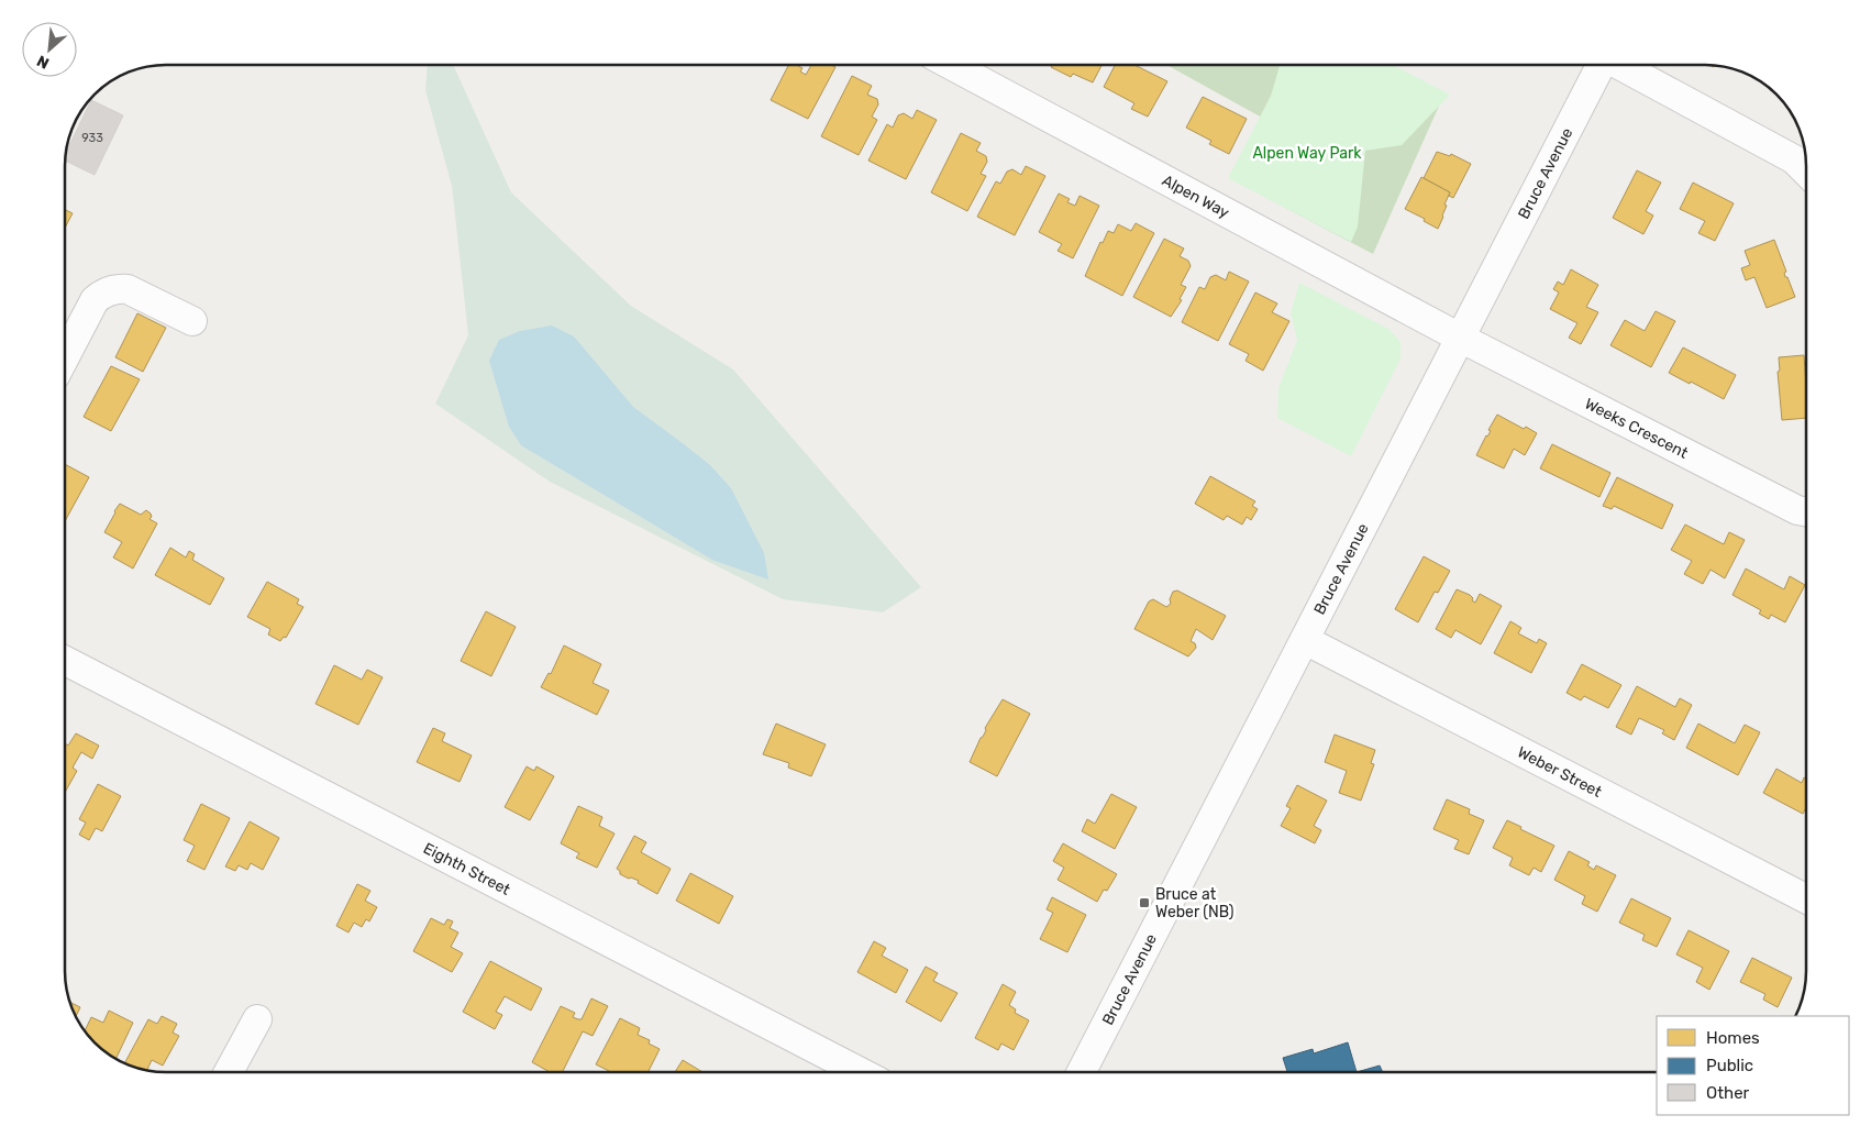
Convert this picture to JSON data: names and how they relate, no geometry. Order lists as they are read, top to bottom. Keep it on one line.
{"streets":{"street":["Bruce Avenue","Alpen Way","Weeks Crescent","Weber Street","Eighth Street"]},"crossings":[["Bruce Avenue","Alpen Way"],["Bruce Avenue","Weeks Crescent"],["Bruce Avenue","Weber Street"],["Alpen Way","Weeks Crescent"]],"parks":["Alpen Way Park"],"places":{"transit":["Bruce at Weber (NB)"]},"house_numbers":["933"],"legend":["Homes","Public","Other"],"north":"bottom left"}
